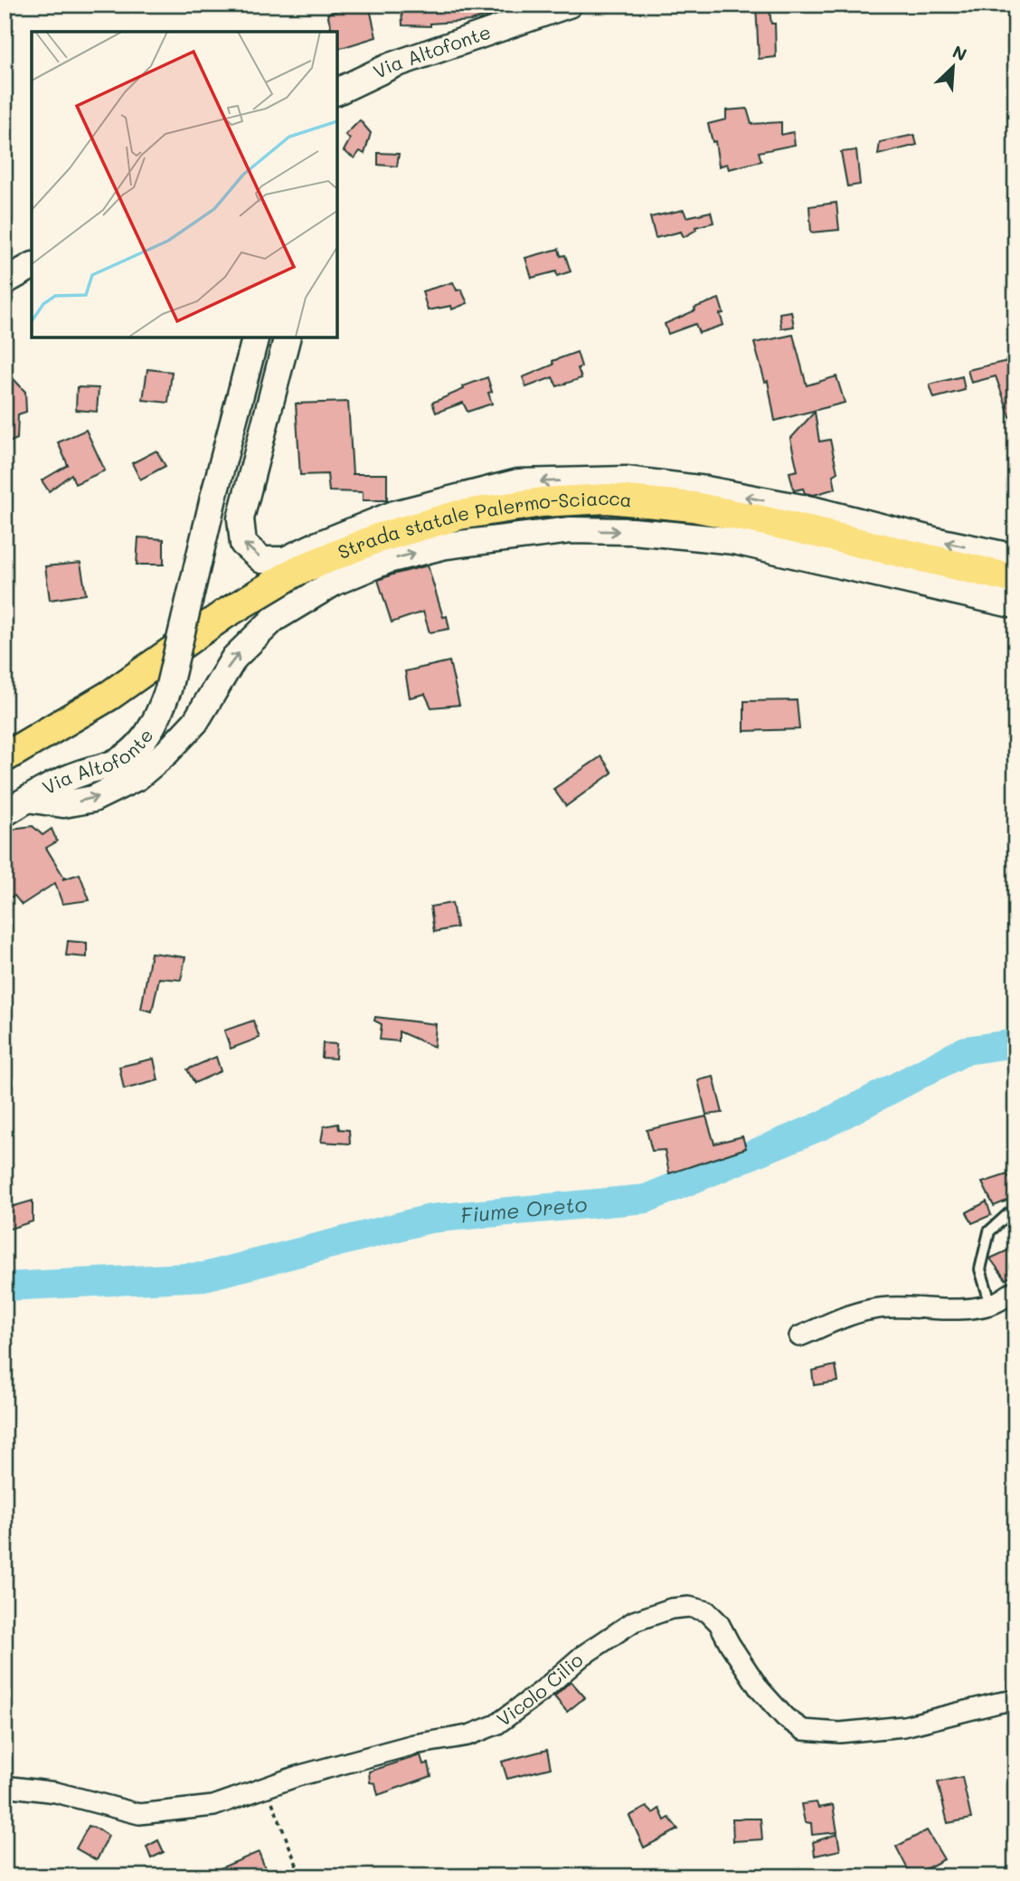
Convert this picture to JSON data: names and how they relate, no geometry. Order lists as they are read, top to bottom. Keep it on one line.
{"streets":{"main road":["Via Altofonte","Strada statale Palermo-Sciacca"],"street":["Vicolo Cilio"]},"water":["Fiume Oreto"],"north":"top right"}
